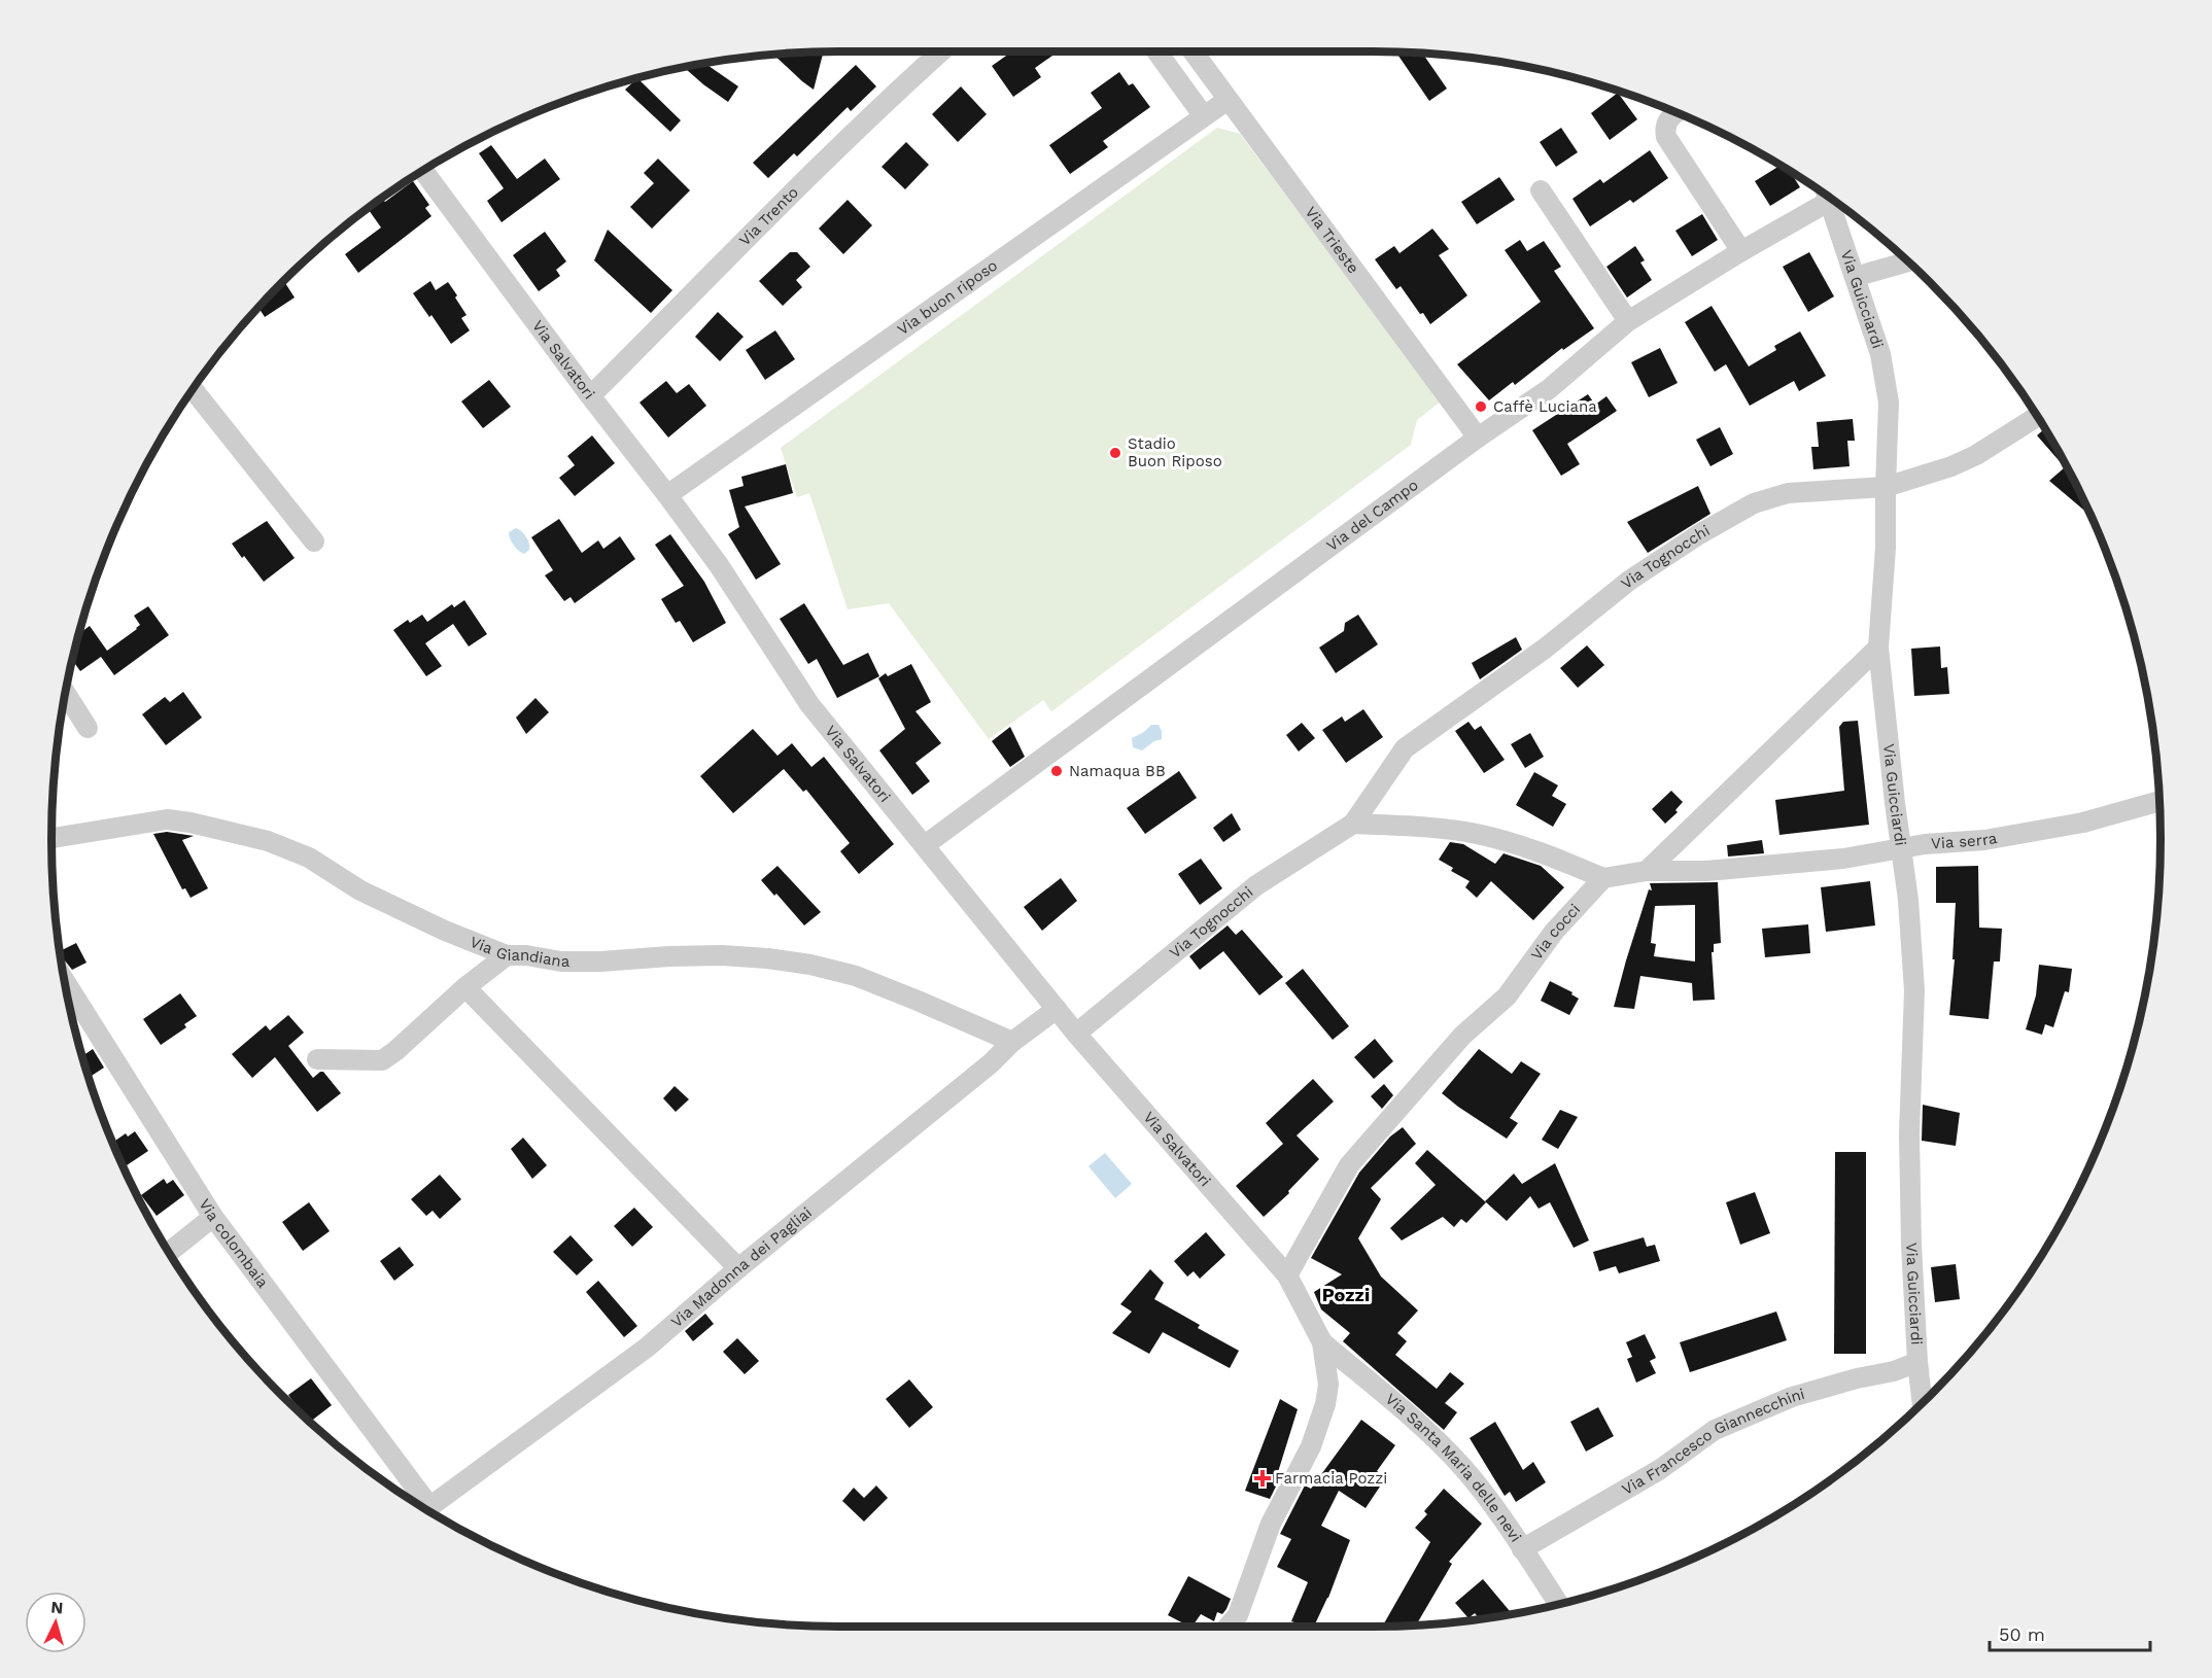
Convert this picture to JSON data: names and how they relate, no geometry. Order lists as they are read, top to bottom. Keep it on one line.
{"streets":{"street":["Via Trento","Via Trieste","Via buon riposo","Via Guicciardi","Via Salvatori","Via del Campo","Via Tognocchi","Via serra","Via cocci","Via Giandiana","Via colombaia","Via Madonna dei Pagliai","Via Francesco Giannecchini","Via Santa Maria delle nevi"]},"crossings":[["Via Trento","Via Salvatori"],["Via Trieste","Via buon riposo"],["Via Trieste","Via del Campo"],["Via buon riposo","Via Salvatori"],["Via Guicciardi","Via Tognocchi"],["Via Guicciardi","Via serra"],["Via Guicciardi","Via Francesco Giannecchini"],["Via Salvatori","Via del Campo"],["Via Salvatori","Via Tognocchi"],["Via Salvatori","Via cocci"],["Via Salvatori","Via Madonna dei Pagliai"],["Via Salvatori","Via Santa Maria delle nevi"],["Via Giandiana","Via Madonna dei Pagliai"],["Via Francesco Giannecchini","Via Santa Maria delle nevi"]],"districts":["Pozzi"],"places":{"other":["Caffè Luciana","Stadio Buon Riposo","Namaqua BB"],"health":["Farmacia Pozzi"]},"scale_bar":"50 m","north":"top"}
